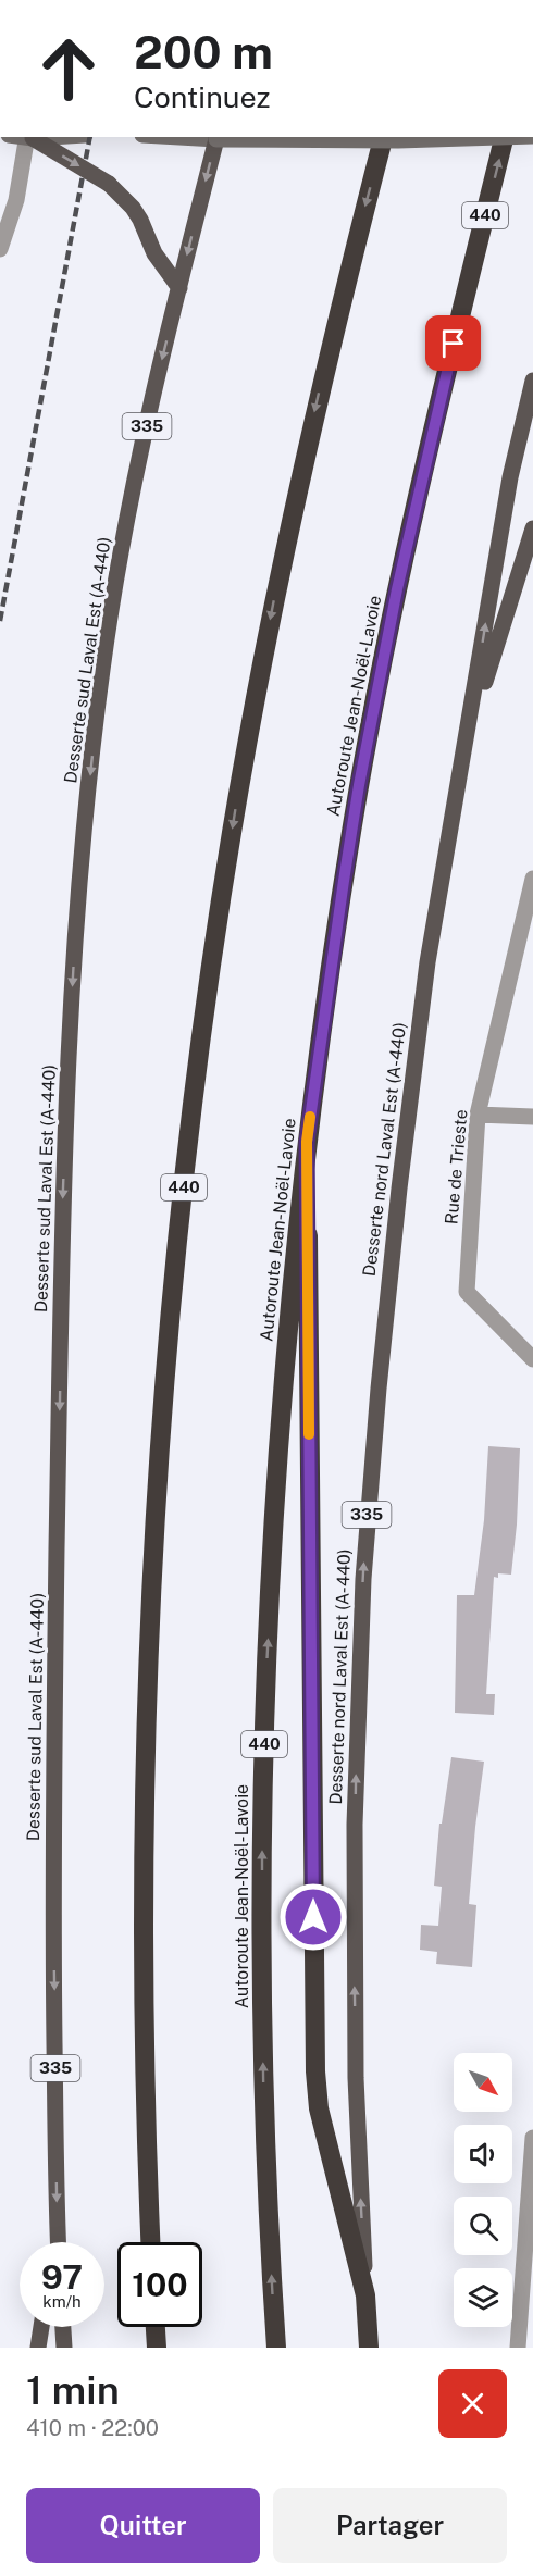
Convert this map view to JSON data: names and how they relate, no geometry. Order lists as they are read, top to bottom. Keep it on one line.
{"streets":{"highway":["440","335","Autoroute Jean-Noël-Lavoie","Desserte nord Laval Est (A-440)"],"main road":["Desserte sud Laval Est (A-440)"],"street":["Rue de Trieste"]},"crossings":[["335","Desserte nord Laval Est (A-440)"]],"one_way":["Desserte sud Laval Est (A-440)","Desserte nord Laval Est (A-440)"],"north":"bottom right","page":{"turn":["200 m","Continuez"],"speed":"97 km/h","limit":"100","heading":["1 min","410 m · 22:00"],"buttons":["Quitter","Partager"]}}
